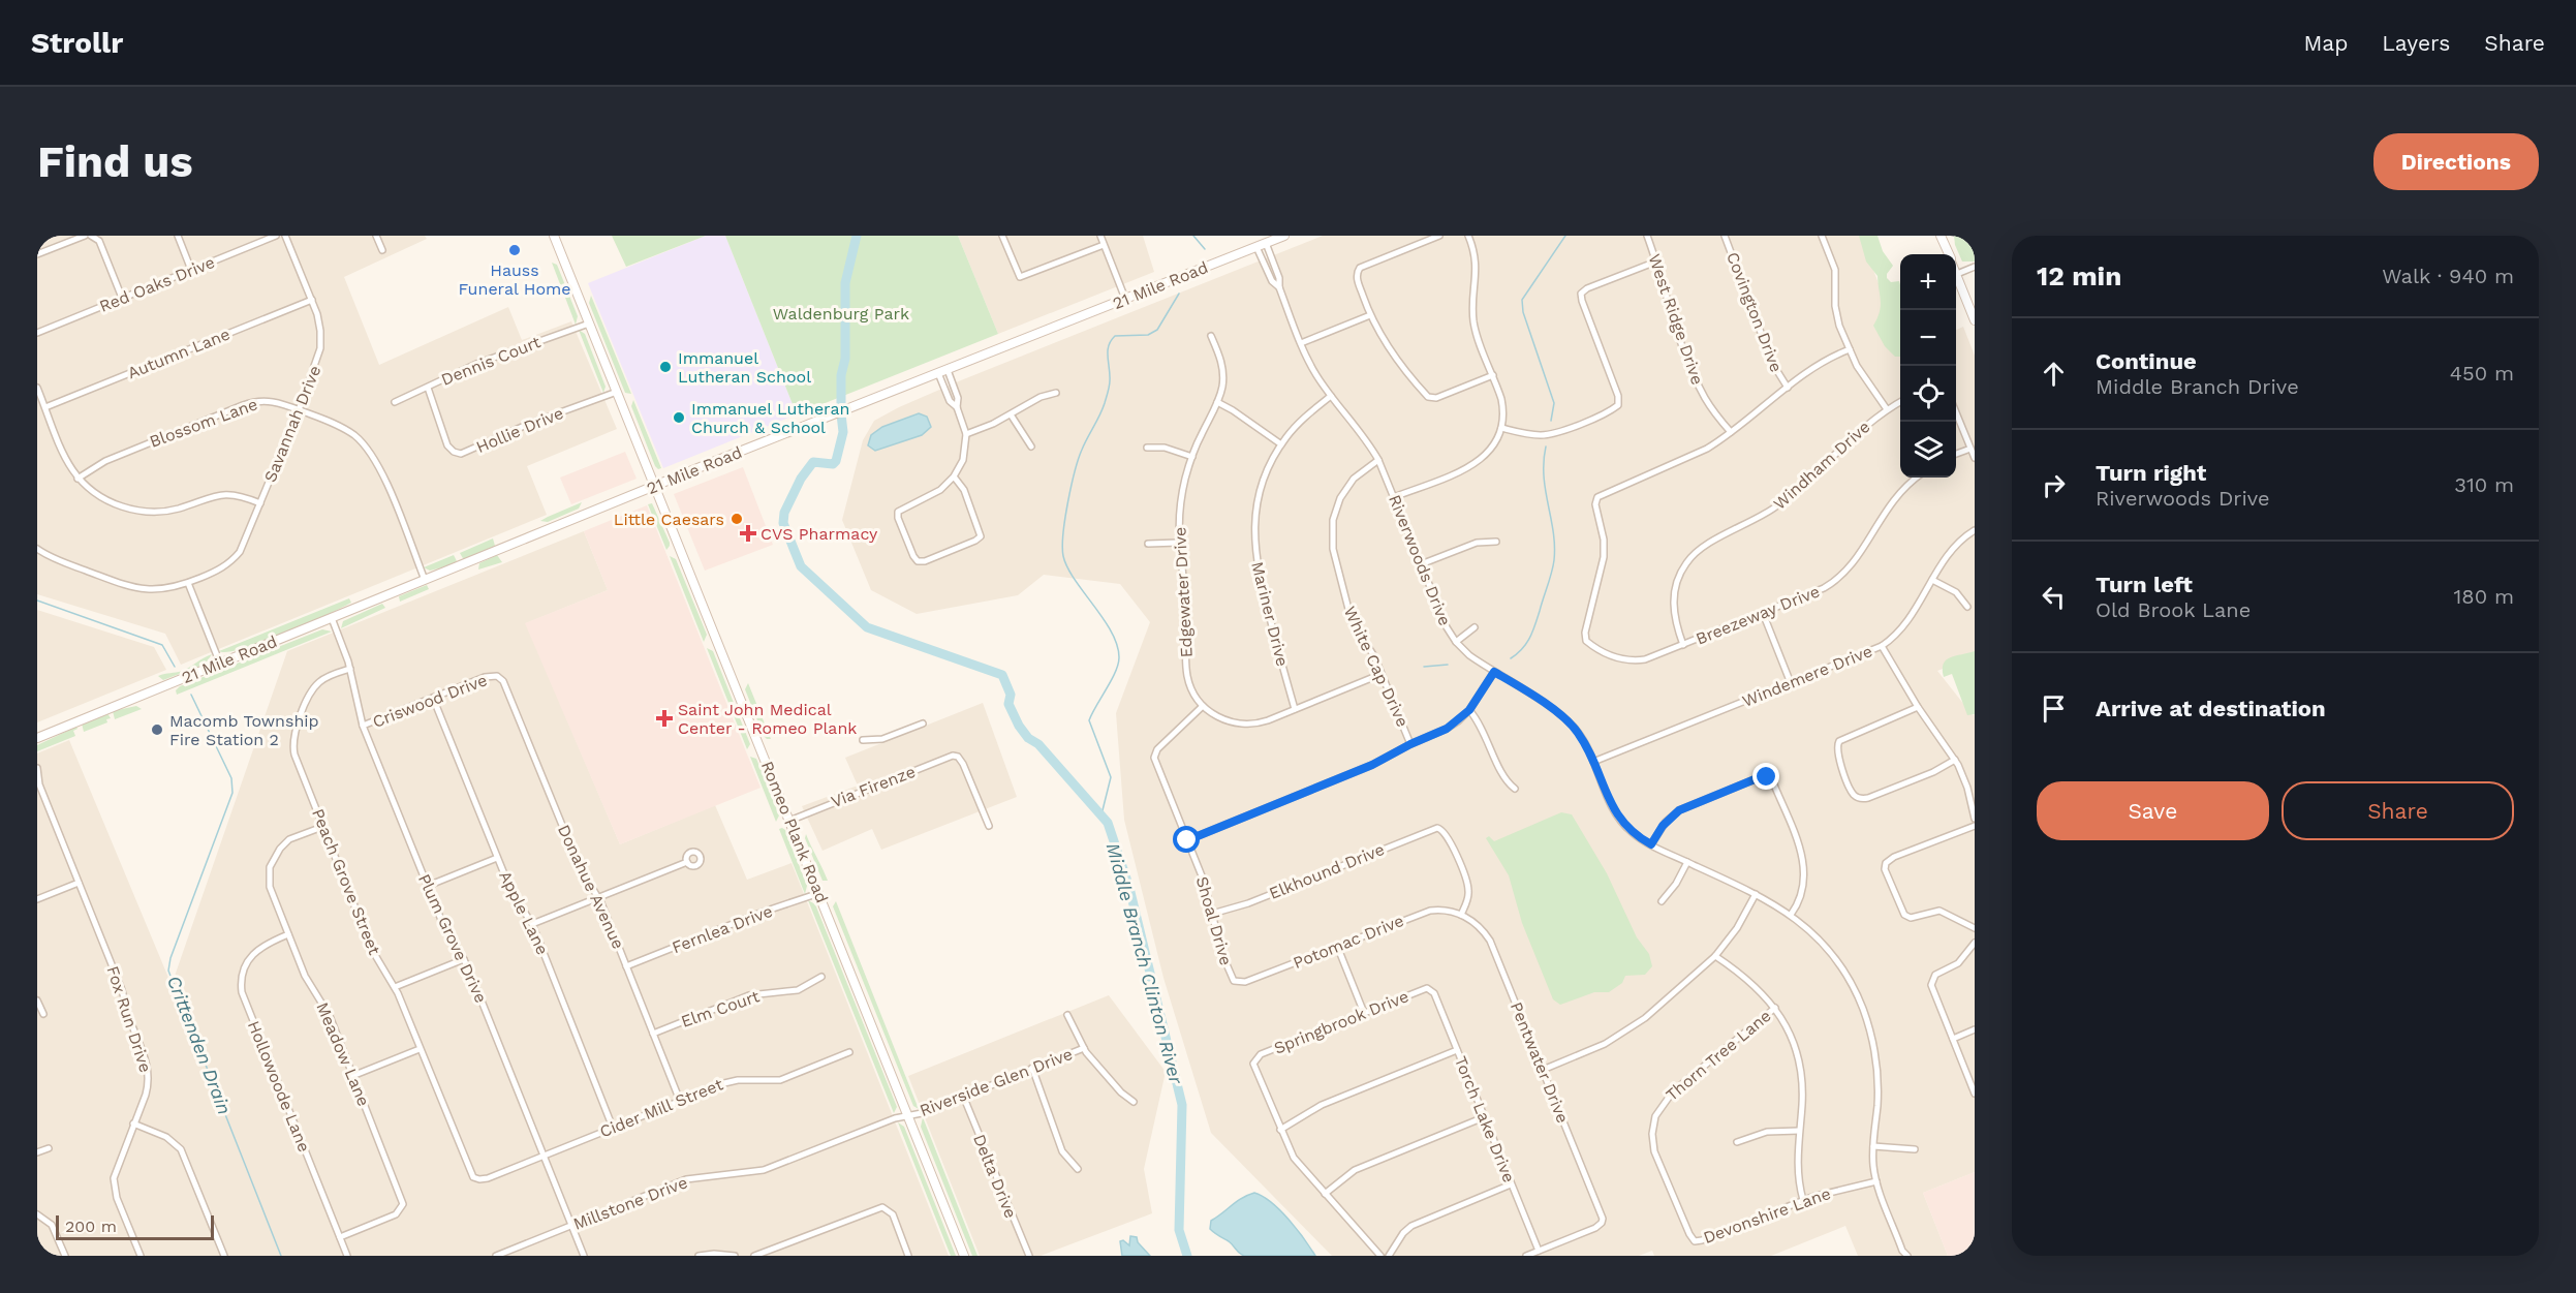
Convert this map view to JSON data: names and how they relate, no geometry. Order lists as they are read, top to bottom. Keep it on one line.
{"streets":{"street":["Red Oaks Drive","21 Mile Road","Covington Drive","West Ridge Drive","Autumn Lane","Dennis Court","Blossom Lane","Savannah Drive","Hollie Drive","Windham Drive","Riverwoods Drive","Edgewater Drive","Mariner Drive","Breezeway Drive","White Cap Drive","Windemere Drive","Criswood Drive","Via Firenze","Romeo Plank Road","Elkhound Drive","Peach Grove Street","Donahue Avenue","Apple Lane","Shoal Drive","Fernlea Drive","Plum Grove Drive","Potomac Drive","Elm Court","Fox Run Drive","Springbrook Drive","Meadow Lane","Thorn Tree Lane","Pentwater Drive","Riverside Glen Drive","Hollowoode Lane","Cider Mill Street","Torch Lake Drive","Delta Drive","Millstone Drive","Devonshire Lane"]},"crossings":[["21 Mile Road","Blossom Lane"],["21 Mile Road","Riverwoods Drive"],["21 Mile Road","Romeo Plank Road"],["21 Mile Road","Plum Grove Drive"],["West Ridge Drive","Breezeway Drive"],["Autumn Lane","Savannah Drive"],["Dennis Court","Hollie Drive"],["Dennis Court","Romeo Plank Road"],["Blossom Lane","Savannah Drive"],["Hollie Drive","Romeo Plank Road"],["Windham Drive","Breezeway Drive"],["Riverwoods Drive","Mariner Drive"],["Riverwoods Drive","White Cap Drive"],["Riverwoods Drive","Windemere Drive"],["Riverwoods Drive","Devonshire Lane"],["Edgewater Drive","Shoal Drive"],["Criswood Drive","Donahue Avenue"],["Criswood Drive","Apple Lane"],["Criswood Drive","Plum Grove Drive"],["Via Firenze","Romeo Plank Road"],["Romeo Plank Road","Fernlea Drive"],["Romeo Plank Road","Riverside Glen Drive"],["Romeo Plank Road","Millstone Drive"],["Elkhound Drive","Shoal Drive"],["Elkhound Drive","Potomac Drive"],["Elkhound Drive","Pentwater Drive"],["Peach Grove Street","Plum Grove Drive"],["Peach Grove Street","Meadow Lane"],["Peach Grove Street","Cider Mill Street"],["Donahue Avenue","Fernlea Drive"],["Donahue Avenue","Elm Court"],["Donahue Avenue","Cider Mill Street"],["Apple Lane","Cider Mill Street"],["Shoal Drive","Potomac Drive"],["Plum Grove Drive","Cider Mill Street"],["Plum Grove Drive","Millstone Drive"],["Potomac Drive","Pentwater Drive"],["Springbrook Drive","Torch Lake Drive"],["Meadow Lane","Hollowoode Lane"],["Thorn Tree Lane","Devonshire Lane"],["Pentwater Drive","Torch Lake Drive"],["Riverside Glen Drive","Delta Drive"],["Riverside Glen Drive","Millstone Drive"]],"water":["Middle Branch Clinton River","Crittenden Drain"],"parks":["Waldenburg Park"],"places":{"other":["Hauss Funeral Home","Immanuel Lutheran School","Immanuel Lutheran Church & School","Little Caesars","Macomb Township Fire Station 2"],"health":["CVS Pharmacy","Saint John Medical Center - Romeo Plank"]},"scale_bar":"200 m","page":{"header":"Strollr","nav":["Map","Layers","Share"],"buttons":["Directions",["Save","Share"]],"title":"Find us","heading":["12 min","Walk · 940 m"],"map_buttons":["+","−"],"list":[["Continue","Middle Branch Drive","450 m"],["Turn right","Riverwoods Drive","310 m"],["Turn left","Old Brook Lane","180 m"],"Arrive at destination"],"scale":"200 m"}}
